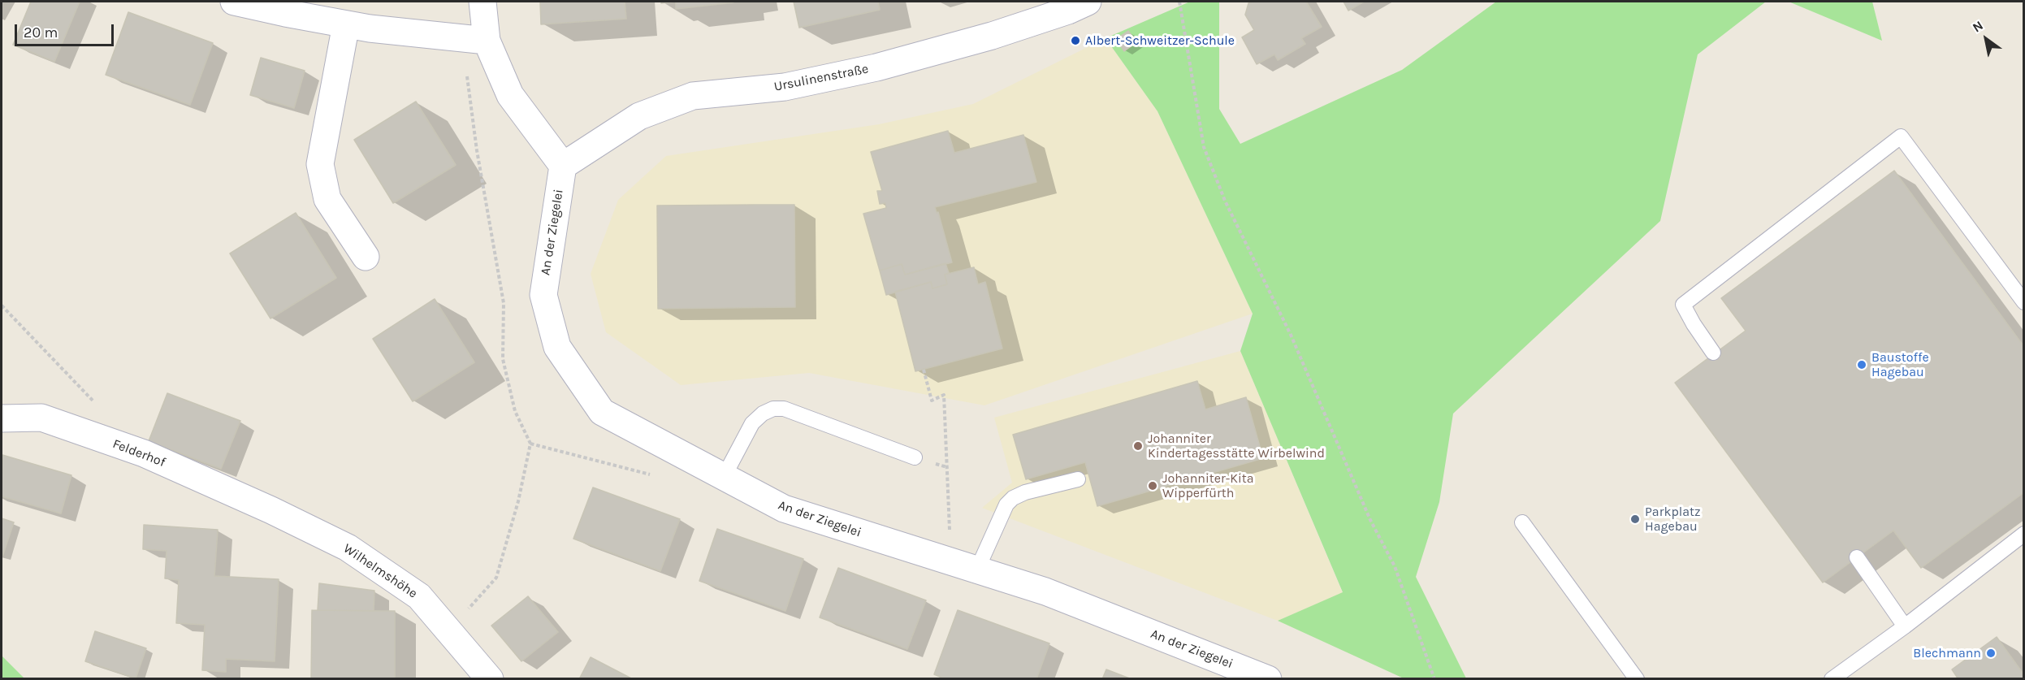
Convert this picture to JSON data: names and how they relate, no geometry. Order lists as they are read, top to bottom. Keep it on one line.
{"streets":{"street":["Ursulinenstraße","An der Ziegelei","Felderhof","Wilhelmshöhe"]},"crossings":[["Ursulinenstraße","An der Ziegelei"],["Felderhof","Wilhelmshöhe"]],"places":["Albert-Schweitzer-Schule","Baustoffe Hagebau","Johanniter Kindertagesstätte Wirbelwind","Johanniter-Kita Wipperfürth","Parkplatz Hagebau","Blechmann"],"scale_bar":"20 m","north":"top left"}
